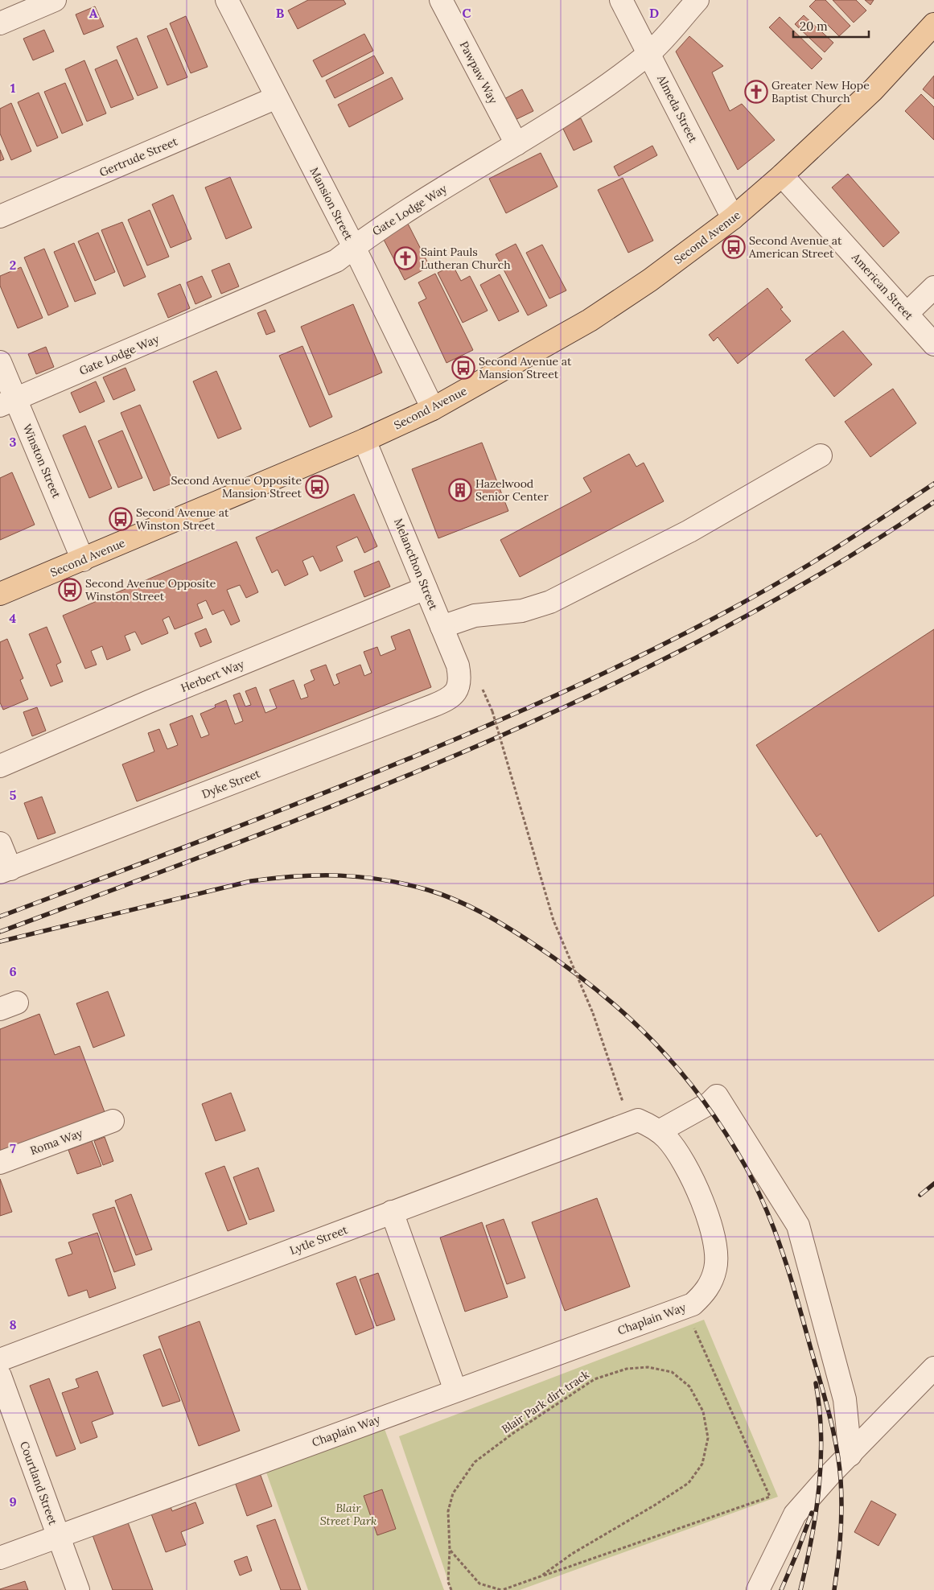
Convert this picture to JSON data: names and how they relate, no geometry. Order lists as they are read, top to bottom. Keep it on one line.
{"streets":{"main road":["Second Avenue"],"street":["Pawpaw Way","Almeda Street","Gertrude Street","Mansion Street","Gate Lodge Way","American Street","Winston Street","Melancthon Street","Herbert Way","Dyke Street","Roma Way","Lytle Street","Chaplain Way","Courtland Street"],"path":["Blair Park dirt track"]},"crossings":[["Pawpaw Way","Gate Lodge Way"],["Almeda Street","Gate Lodge Way"],["Almeda Street","Second Avenue"],["Gertrude Street","Mansion Street"],["Mansion Street","Gate Lodge Way"],["Mansion Street","Second Avenue"],["Gate Lodge Way","Winston Street"],["Second Avenue","American Street"],["Second Avenue","Winston Street"],["Second Avenue","Melancthon Street"],["Melancthon Street","Herbert Way"],["Melancthon Street","Dyke Street"],["Chaplain Way","Courtland Street"]],"parks":["Blair Street Park"],"places":{"church":["Greater New Hope Baptist Church","Saint Pauls Lutheran Church"],"bus stop":["Second Avenue at American Street","Second Avenue at Mansion Street","Second Avenue Opposite Mansion Street","Second Avenue at Winston Street","Second Avenue Opposite Winston Street"],"building":["Hazelwood Senior Center"]},"scale_bar":"20 m","grid":{"columns":["A","B","C","D"],"rows":["1","2","3","4","5","6","7","8","9"]}}
